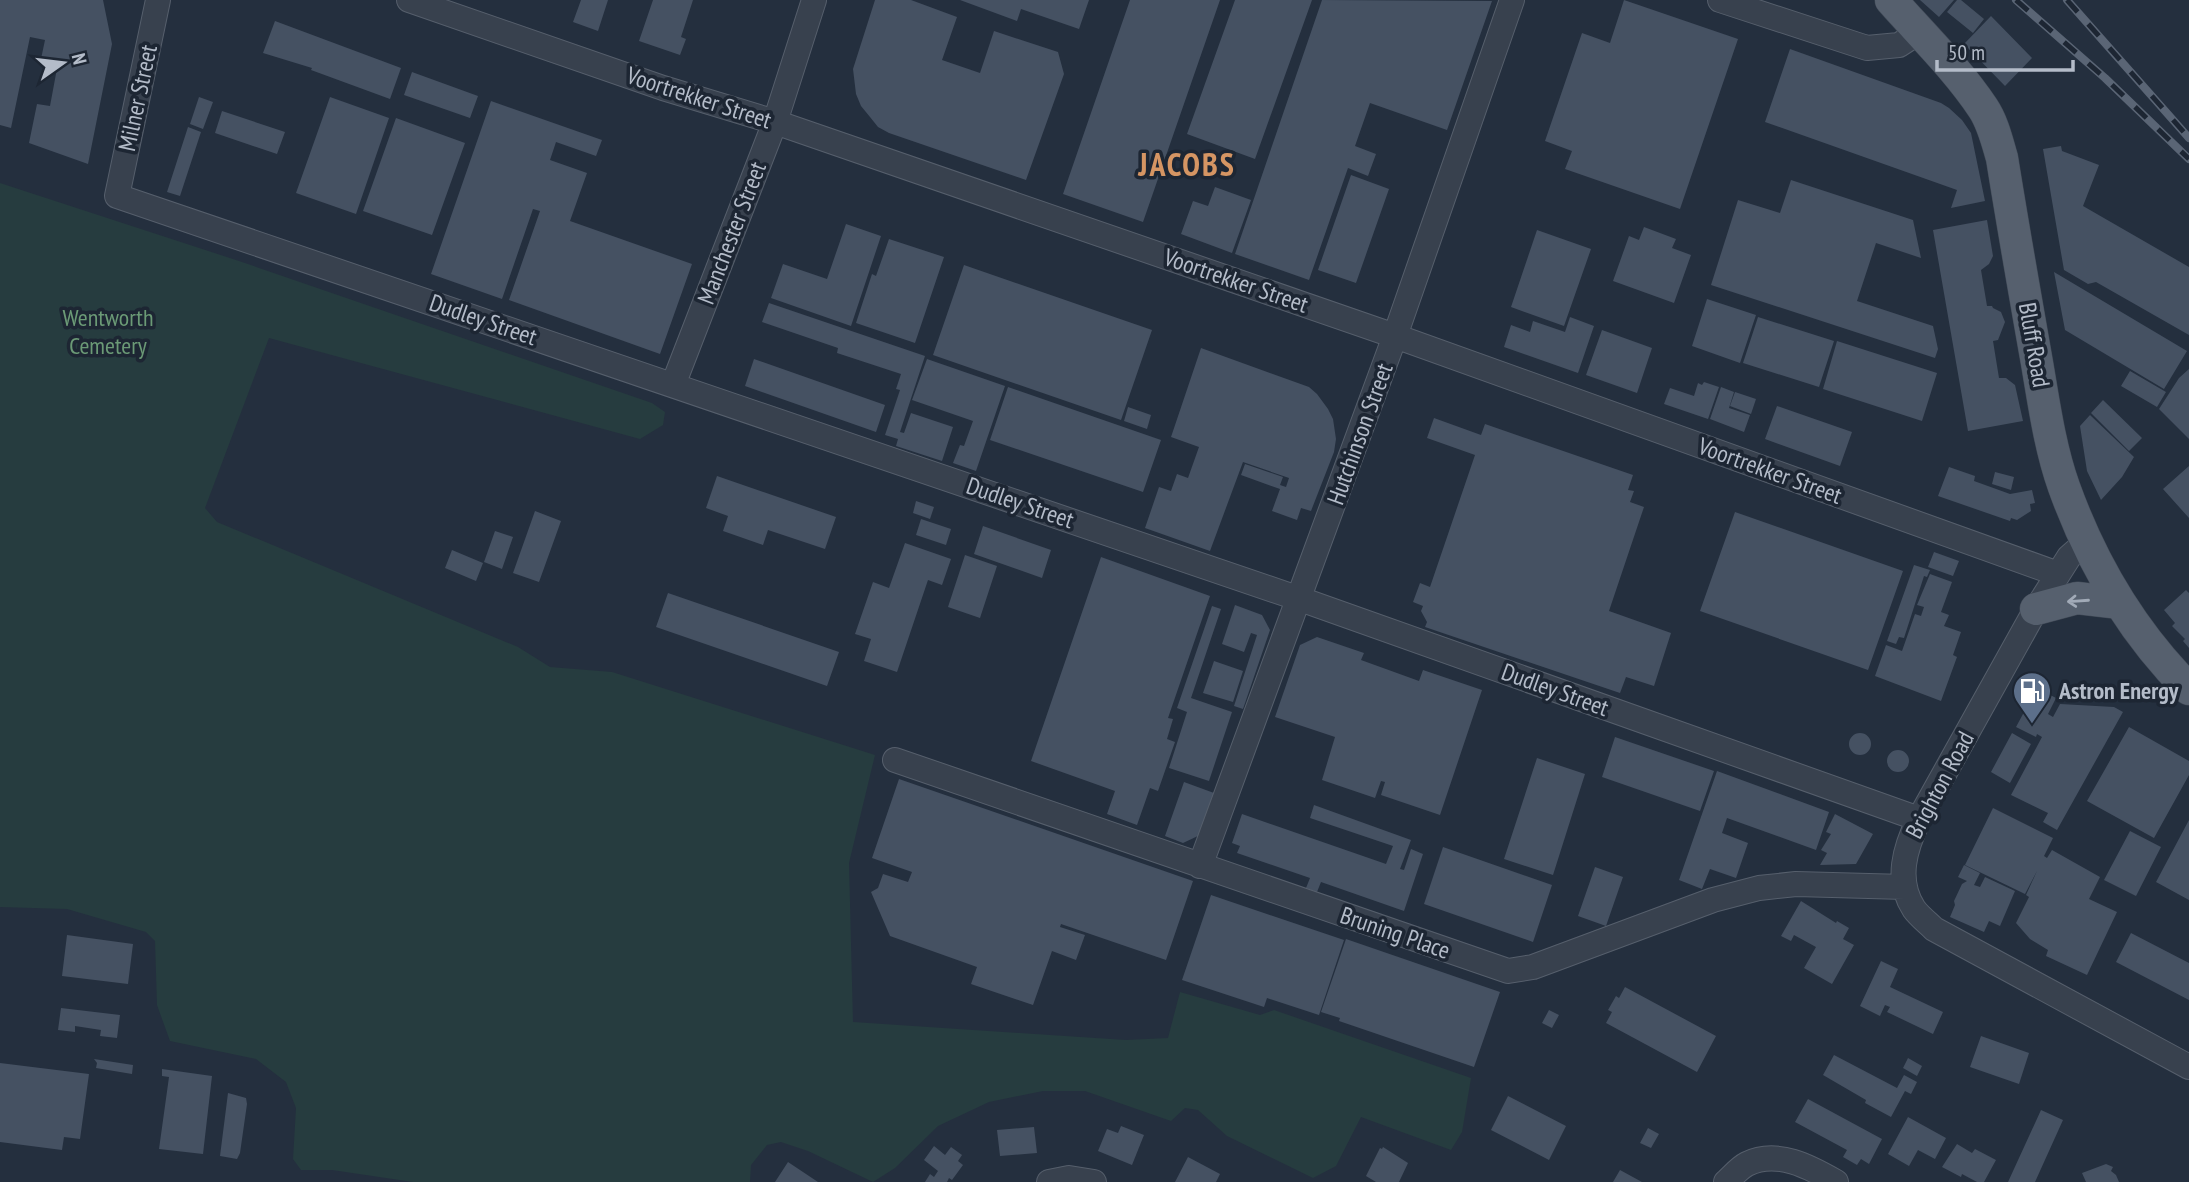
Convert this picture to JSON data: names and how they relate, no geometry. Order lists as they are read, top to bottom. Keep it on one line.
{"streets":{"main road":["Bluff Road"],"street":["Milner Street","Voortrekker Street","Manchester Street","Dudley Street","Hutchinson Street","Brighton Road","Bruning Place"]},"crossings":[["Milner Street","Dudley Street"],["Voortrekker Street","Manchester Street"],["Voortrekker Street","Hutchinson Street"],["Voortrekker Street","Brighton Road"],["Manchester Street","Dudley Street"],["Dudley Street","Hutchinson Street"],["Dudley Street","Brighton Road"],["Bluff Road","Brighton Road"],["Hutchinson Street","Bruning Place"],["Brighton Road","Bruning Place"]],"districts":["JACOBS"],"parks":["Wentworth Cemetery"],"places":{"fuel station":["Astron Energy"]},"scale_bar":"50 m","north":"right"}
